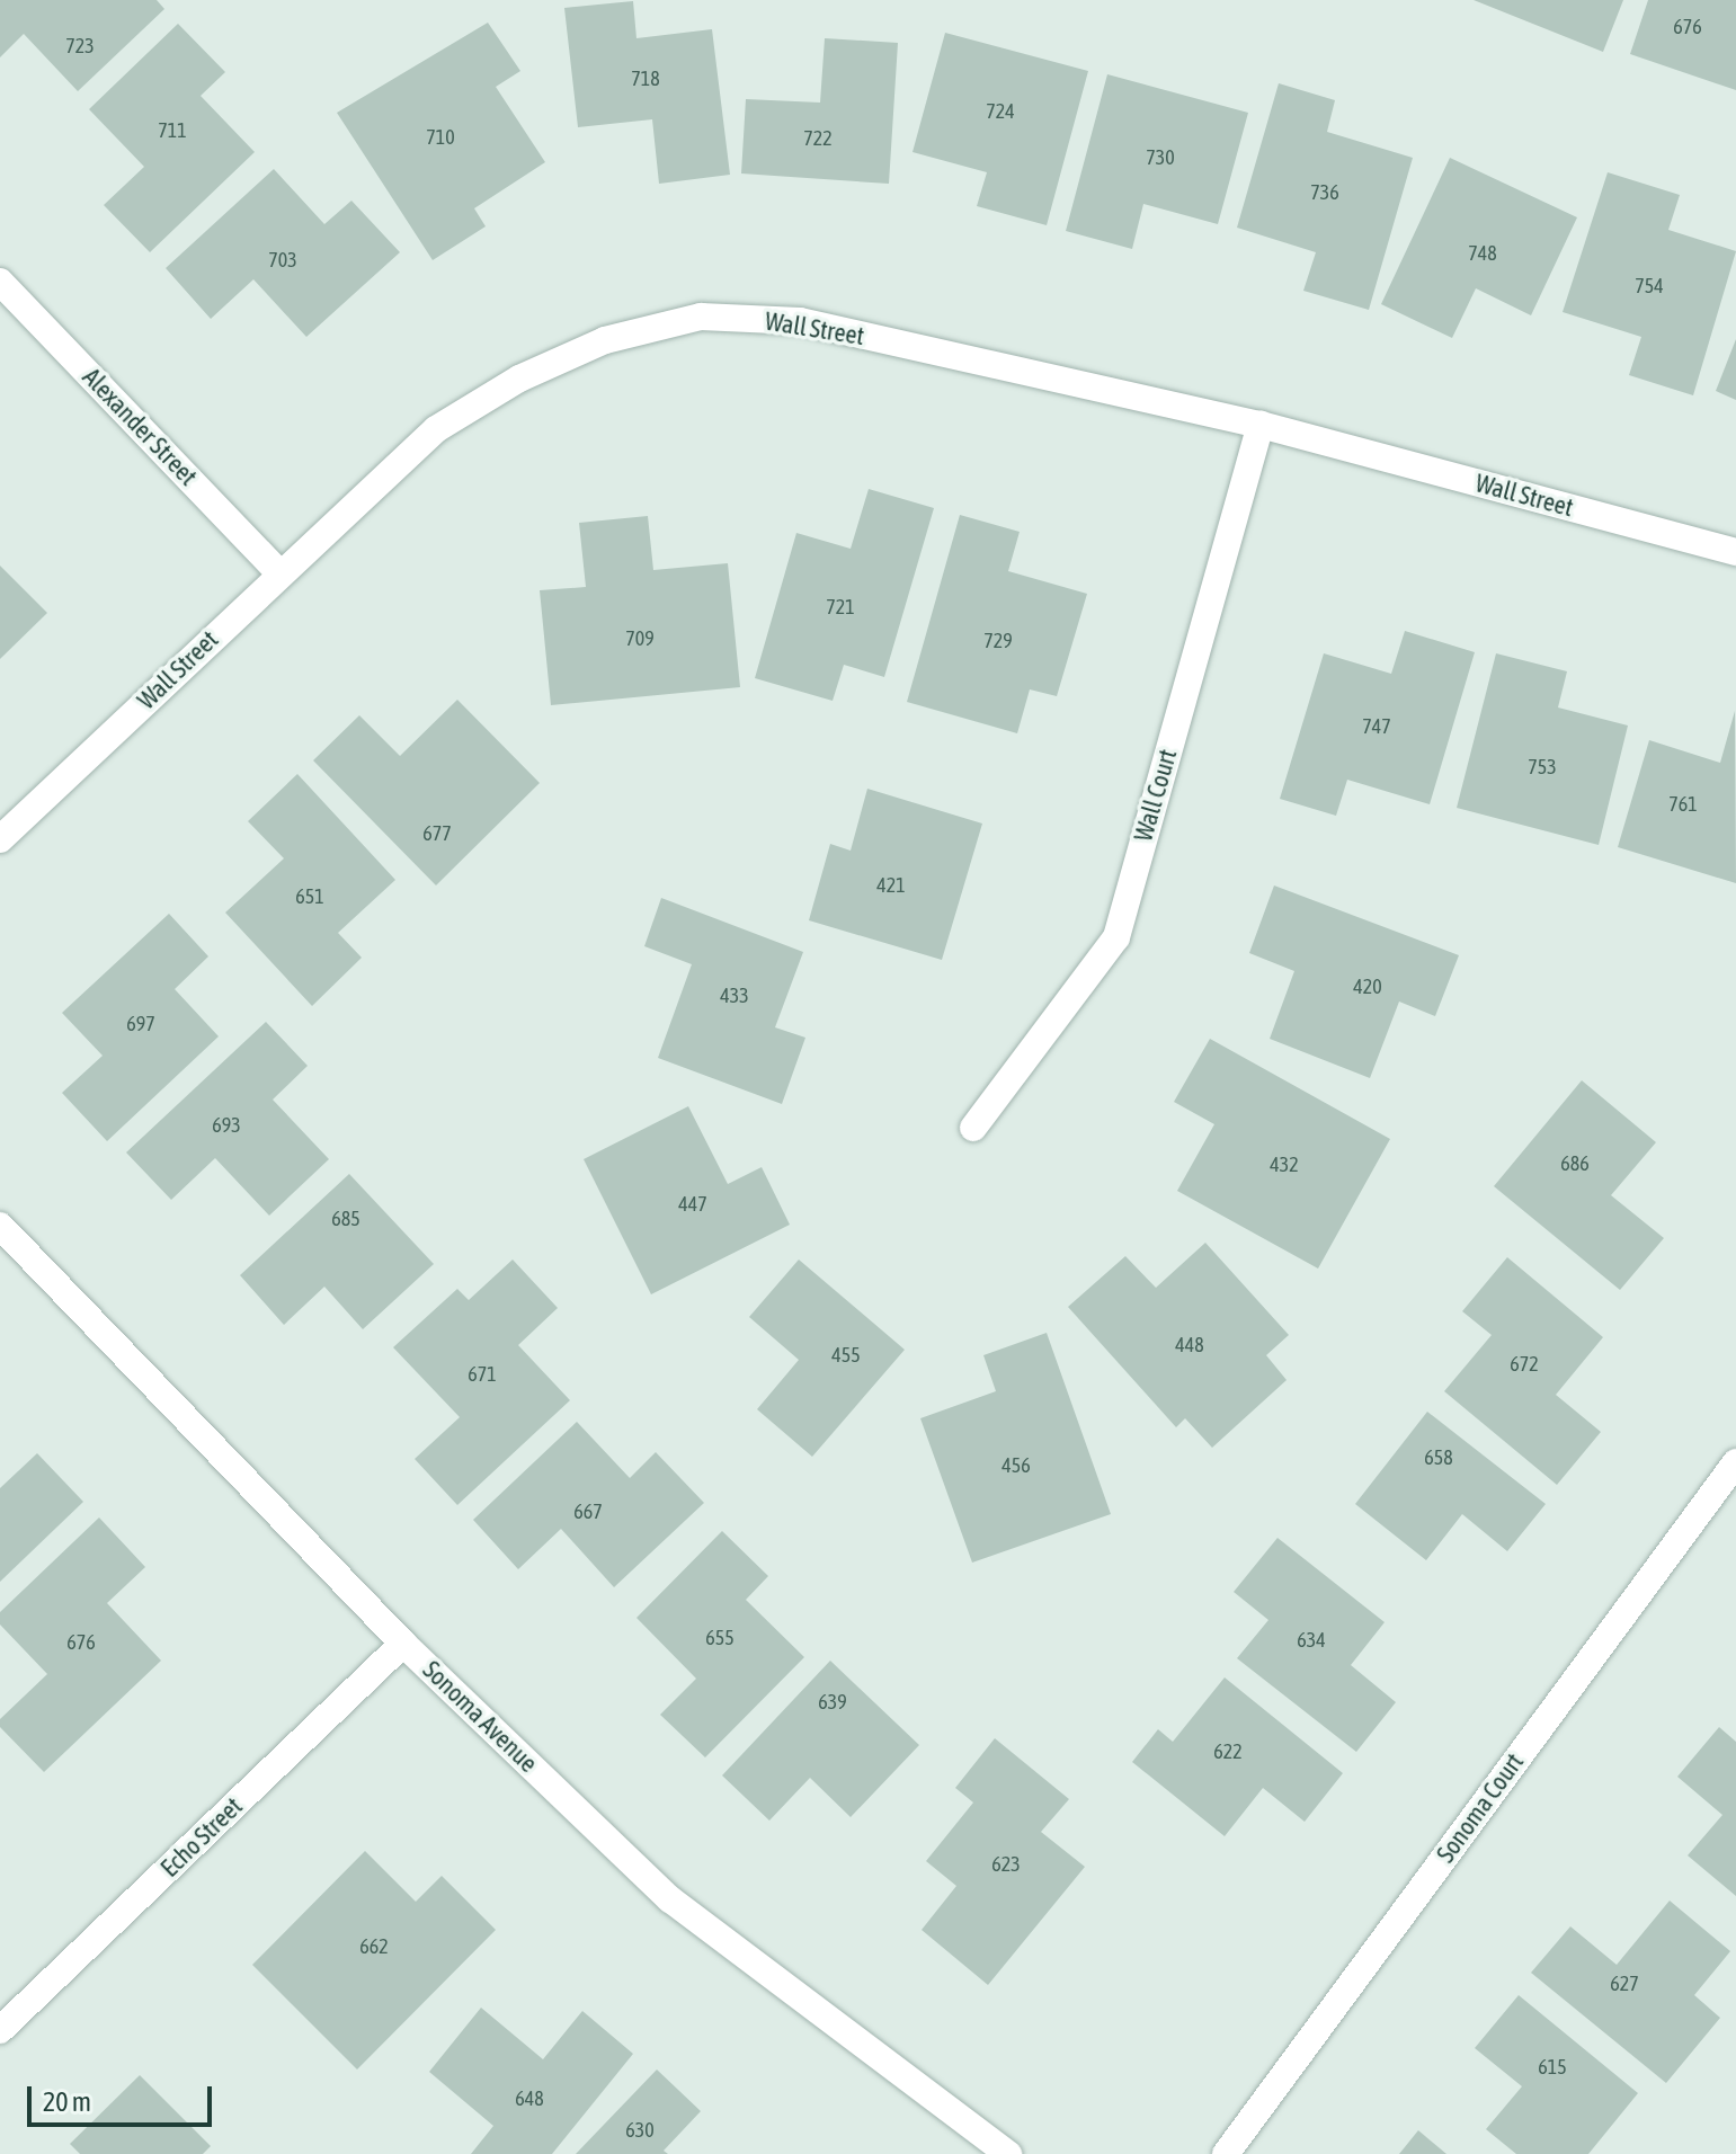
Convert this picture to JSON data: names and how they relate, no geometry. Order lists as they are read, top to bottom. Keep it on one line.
{"streets":{"street":["Wall Street","Alexander Street","Wall Court","Sonoma Avenue","Sonoma Court","Echo Street"]},"crossings":[["Wall Street","Alexander Street"],["Wall Street","Wall Court"],["Sonoma Avenue","Echo Street"]],"house_numbers":["676","723","718","724","711","710","722","730","736","748","703","754","721","709","729","747","753","761","677","421","651","420","433","697","693","686","432","447","685","448","455","672","671","658","456","667","655","634","676","639","622","623","662","627","615","648","630"],"scale_bar":"20 m"}
